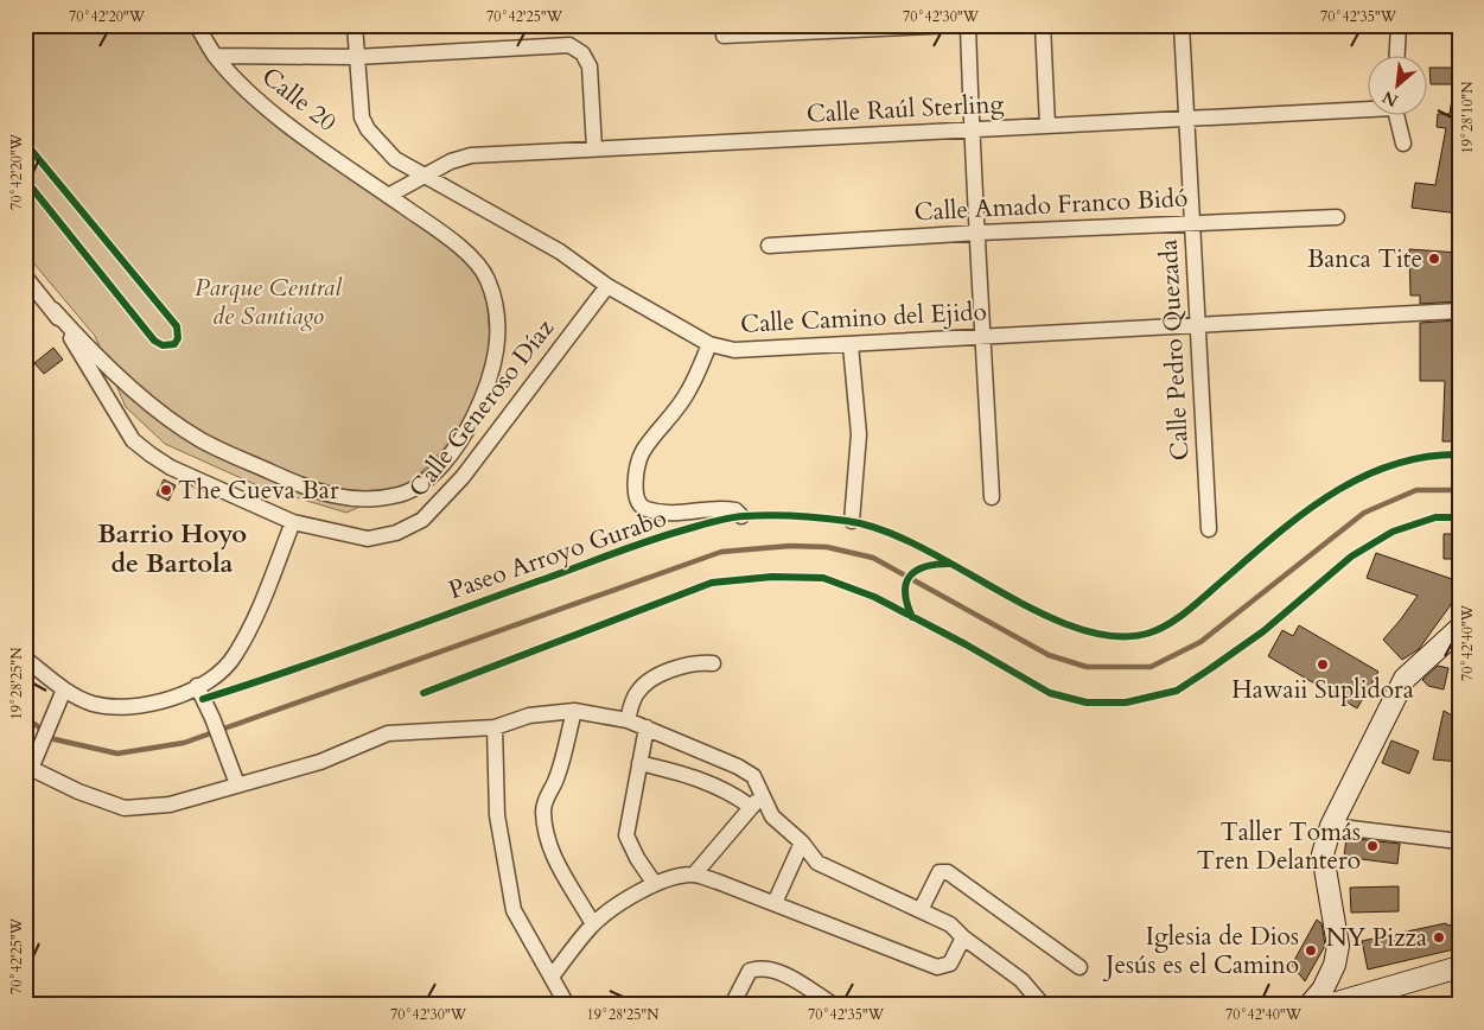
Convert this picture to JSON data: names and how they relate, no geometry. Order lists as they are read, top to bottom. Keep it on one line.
{"streets":{"street":["Calle 20","Calle Raúl Sterling","Calle Amado Franco Bidó","Calle Camino del Ejido","Calle Pedro Quezada","Calle Generoso Díaz"],"cycle path":["Paseo Arroyo Gurabo"]},"crossings":[["Calle 20","Calle Raúl Sterling"],["Calle 20","Calle Generoso Díaz"],["Calle Raúl Sterling","Calle Camino del Ejido"],["Calle Raúl Sterling","Calle Pedro Quezada"],["Calle Amado Franco Bidó","Calle Pedro Quezada"],["Calle Camino del Ejido","Calle Pedro Quezada"],["Calle Camino del Ejido","Calle Generoso Díaz"]],"districts":["Barrio Hoyo de Bartola"],"parks":["Parque Central de Santiago"],"places":["Banca Tite","The Cueva Bar","Hawaii Suplidora","Taller Tomás Tren Delantero","NY Pizza","Iglesia de Dios Jesús es el Camino"],"north":"bottom left","coordinates":["70°42'20\"W","70°42'25\"W","70°42'30\"W","70°42'35\"W","19°28'10\"N","70°42'40\"W","19°28'25\"N"]}
